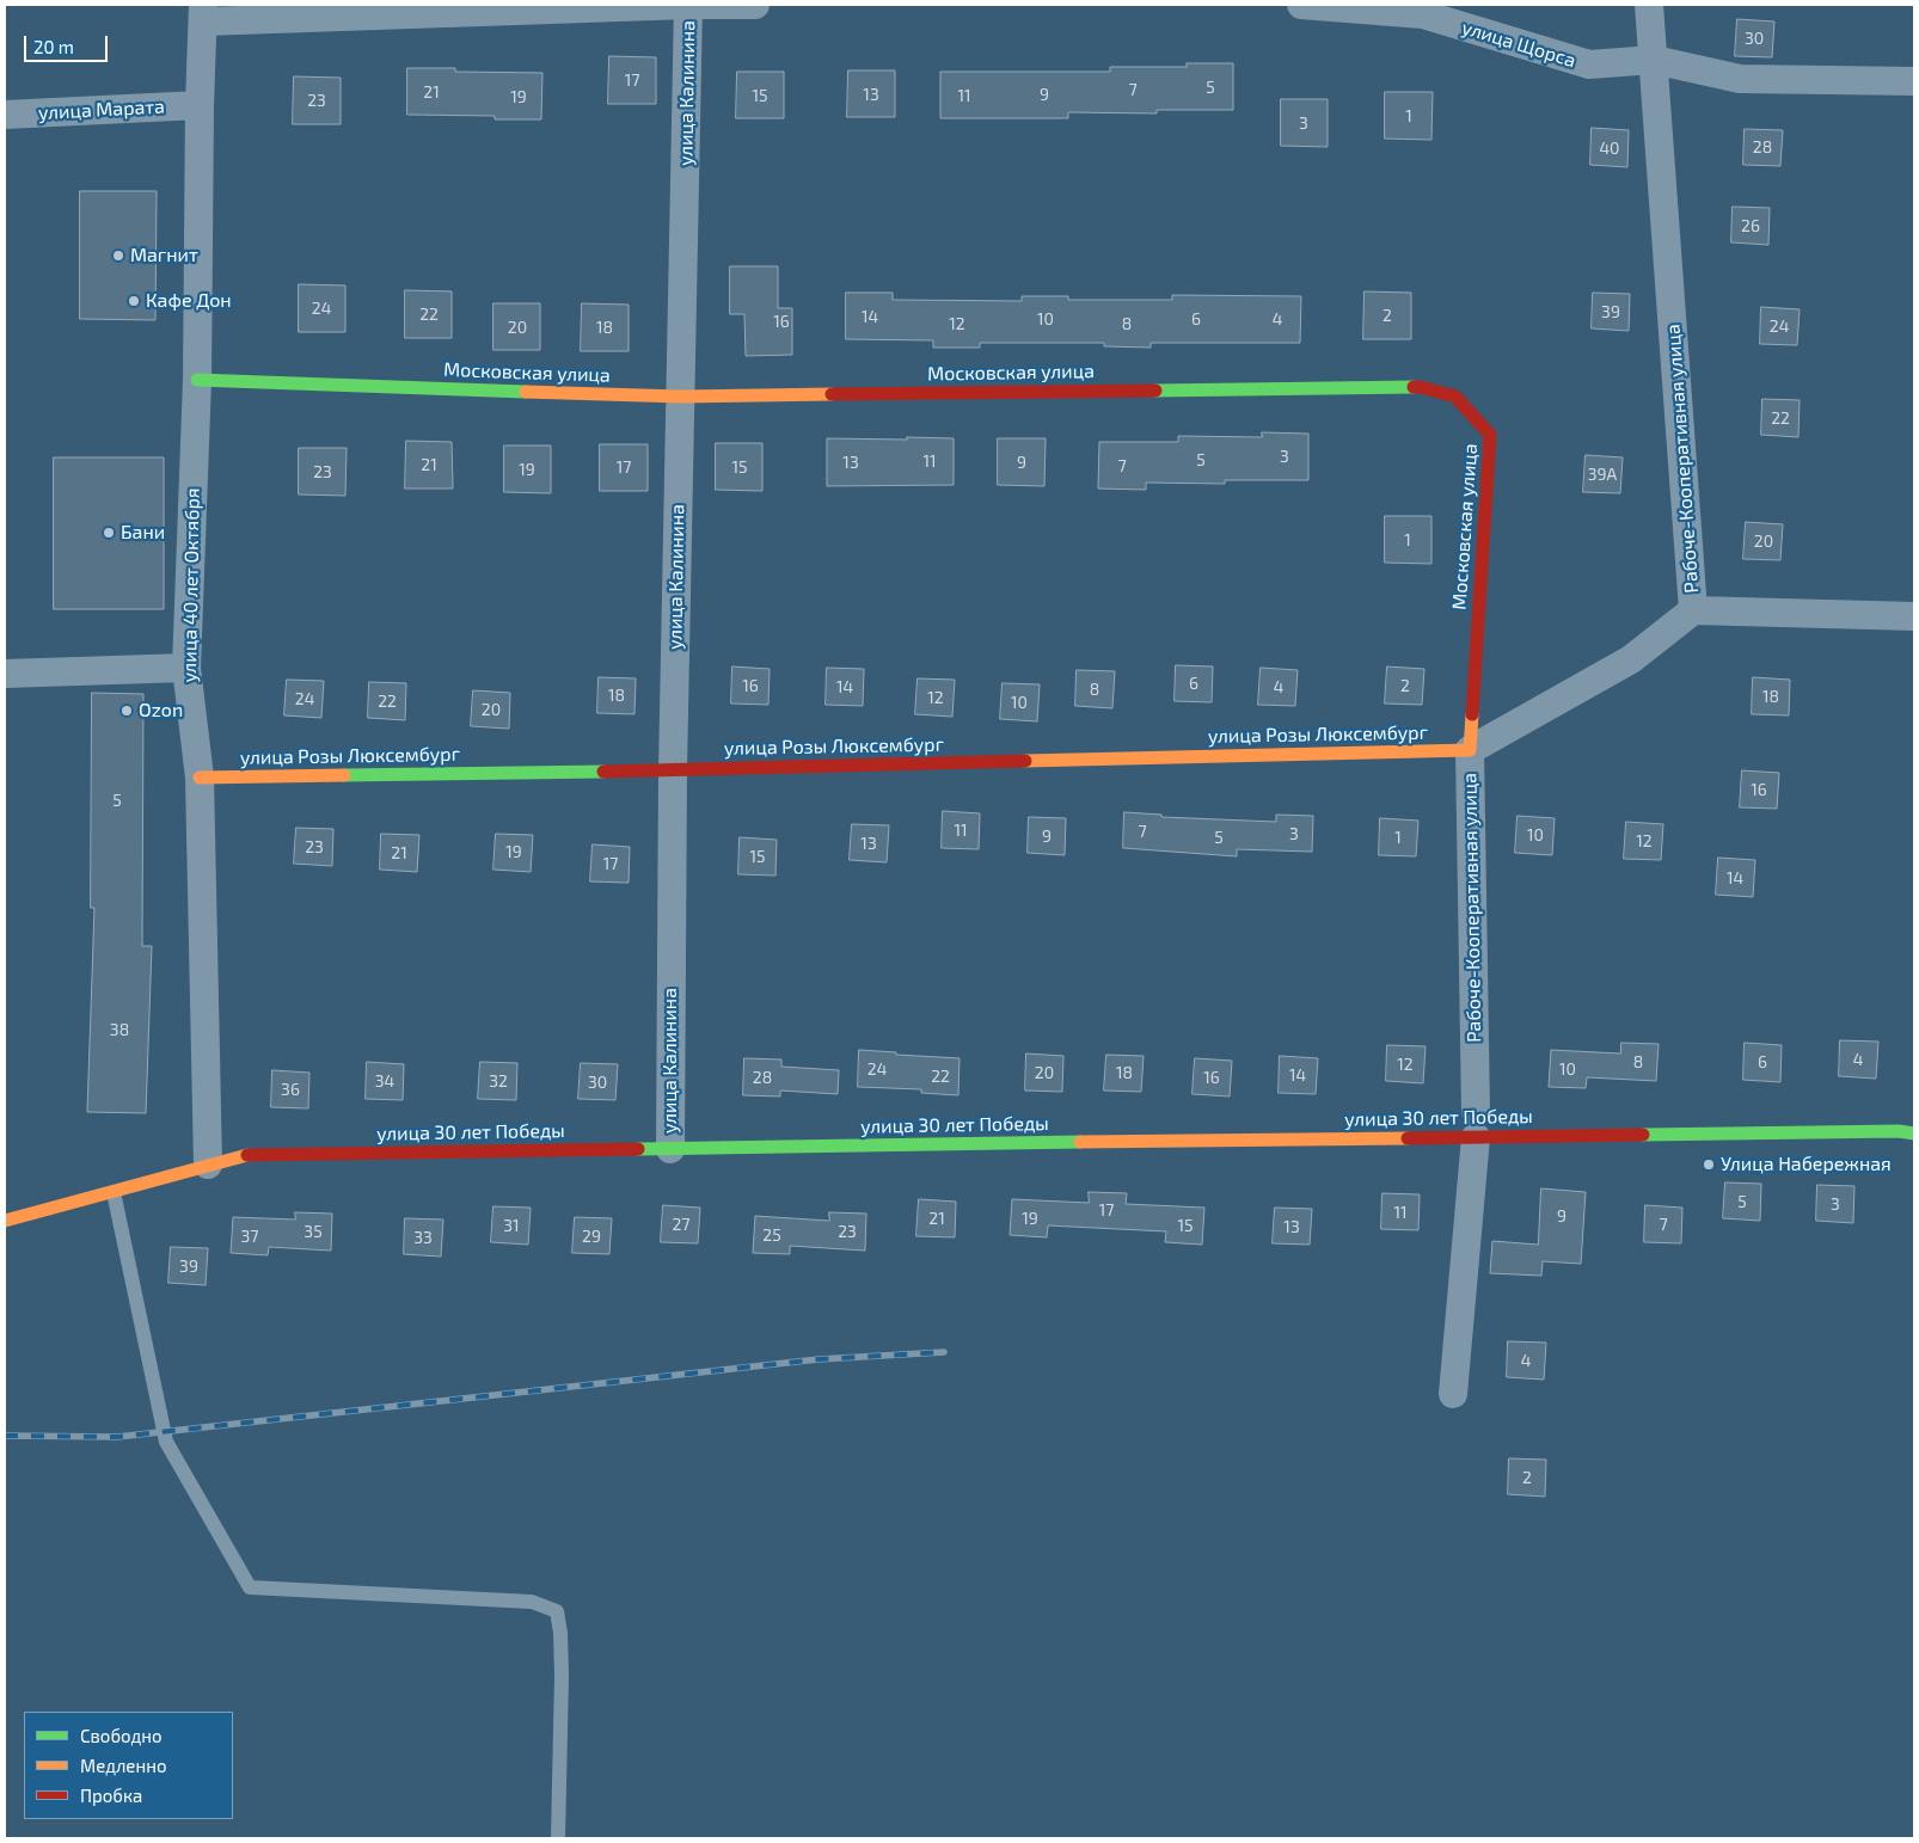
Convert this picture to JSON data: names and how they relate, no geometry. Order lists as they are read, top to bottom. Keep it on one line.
{"streets":{"street":["улица Щорса","улица Калинина","улица Марата","Московская улица","Рабоче-Кооперативная улица","улица 40 лет Октября","улица Розы Люксембург","улица 30 лет Победы"]},"crossings":[["улица Щорса","Рабоче-Кооперативная улица"],["улица Калинина","Московская улица"],["улица Калинина","улица Розы Люксембург"],["улица Калинина","улица 30 лет Победы"],["улица Марата","улица 40 лет Октября"],["Московская улица","Рабоче-Кооперативная улица"],["Московская улица","улица 40 лет Октября"],["Московская улица","улица Розы Люксембург"],["Рабоче-Кооперативная улица","улица Розы Люксембург"],["Рабоче-Кооперативная улица","улица 30 лет Победы"],["улица 40 лет Октября","улица Розы Люксембург"],["улица 40 лет Октября","улица 30 лет Победы"]],"places":["Магнит","Кафе Дон","Бани","Ozon","Улица Набережная"],"house_numbers":["30","17","5","7","21","13","9","15","11","19","23","1","3","28","40","26","24","39","22","2","14","10","6","4","16","12","8","24","20","18","22","3","5","11","13","9","21","7","17","15","19","23","39А","1","20","6","16","2","14","4","8","18","18","12","24","22","10","20","16","5","11","7","3","10","9","5","1","12","13","23","19","21","15","17","14","38","4","8","6","12","24","10","20","18","14","22","28","16","34","32","30","36","5","3","17","11","9","21","19","27","7","31","15","13","35","23","25","37","29","33","39","4","2"],"legend":["Свободно","Медленно","Пробка"],"scale_bar":"20 m"}
